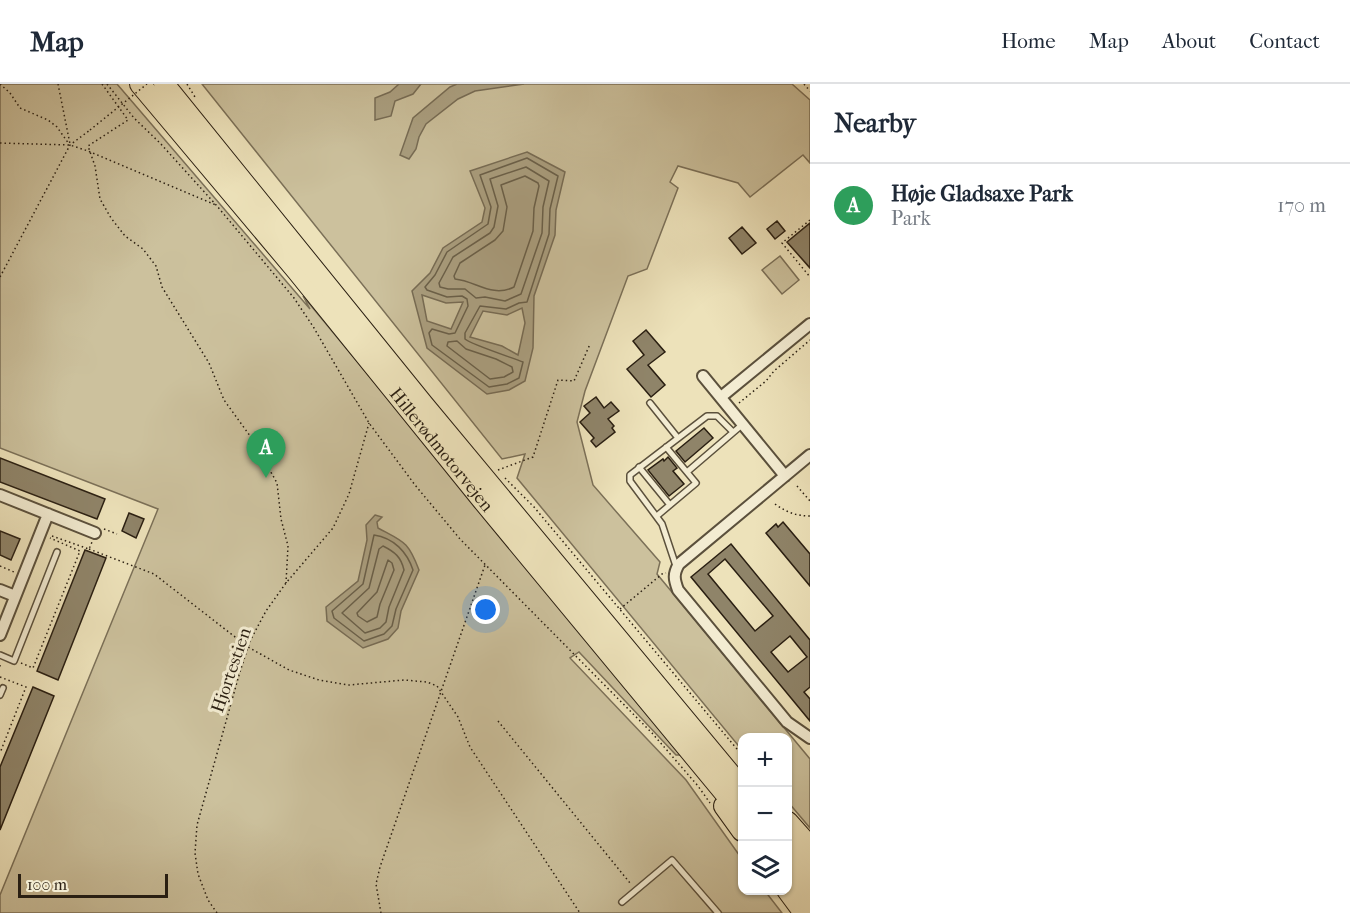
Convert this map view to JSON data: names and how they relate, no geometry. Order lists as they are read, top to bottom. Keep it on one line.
{"streets":{"highway":["Hillerødmotorvejen"],"path":["Hjortestien"]},"scale_bar":"100 m","page":{"header":"Map","nav":["Home","Map","About","Contact"],"heading":"Nearby","list":[{"mark":"A","name":"Høje Gladsaxe Park","note":"Park","value":"170 m"}],"pins":"A","map_buttons":["+","−"],"scale":"100 m"}}
